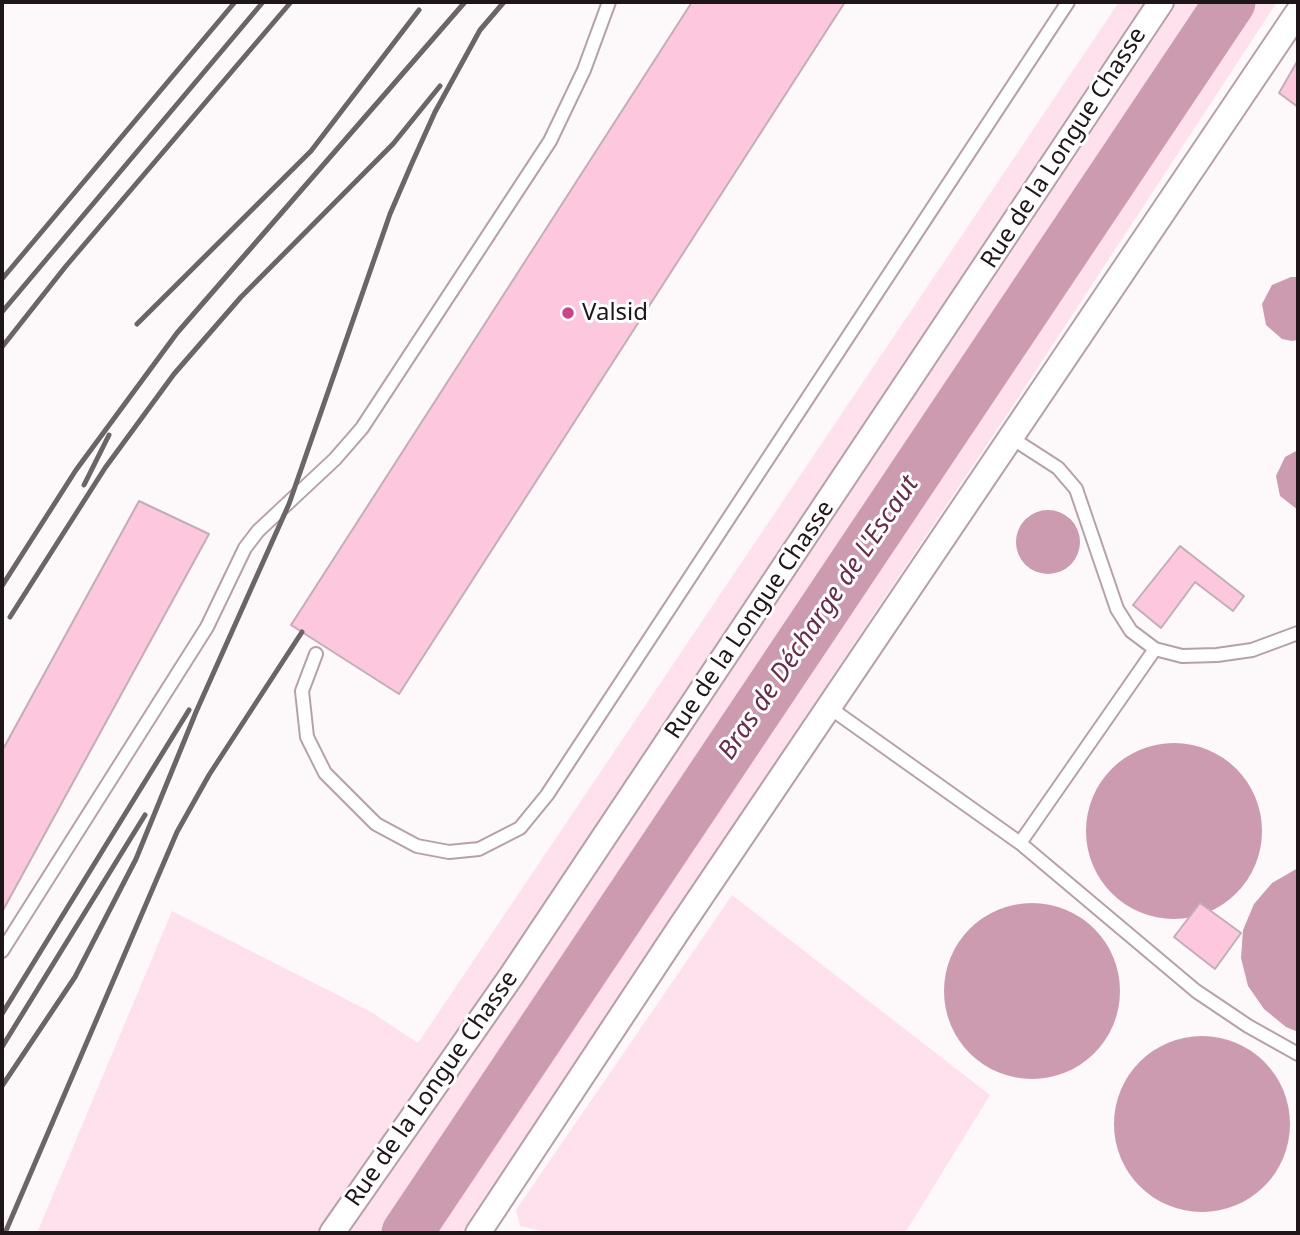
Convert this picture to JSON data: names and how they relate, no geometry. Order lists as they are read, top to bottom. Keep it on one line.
{"streets":{"street":["Rue de la Longue Chasse"]},"water":["Bras de Décharge de L'Escaut"],"places":["Valsid"]}
